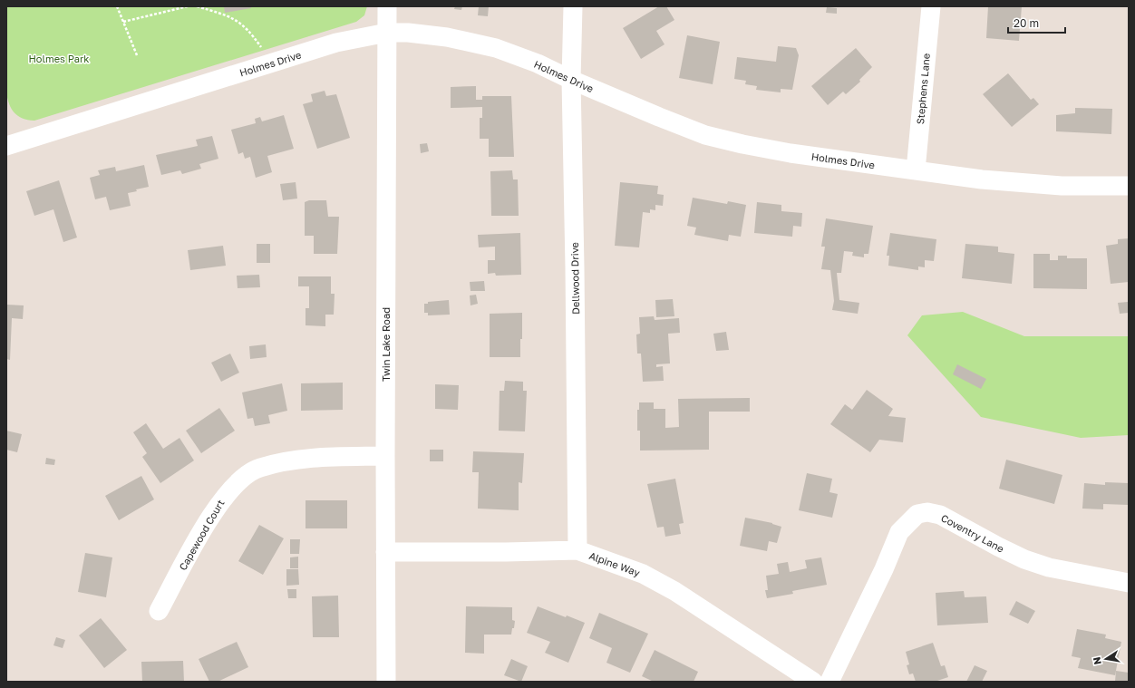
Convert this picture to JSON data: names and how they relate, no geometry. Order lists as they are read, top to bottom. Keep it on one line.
{"streets":{"street":["Holmes Drive","Stephens Lane","Dellwood Drive","Twin Lake Road","Coventry Lane","Capewood Court","Alpine Way"]},"crossings":[["Holmes Drive","Stephens Lane"],["Holmes Drive","Dellwood Drive"],["Holmes Drive","Twin Lake Road"],["Dellwood Drive","Alpine Way"],["Twin Lake Road","Capewood Court"],["Twin Lake Road","Alpine Way"]],"parks":["Holmes Park"],"scale_bar":"20 m","north":"left"}
